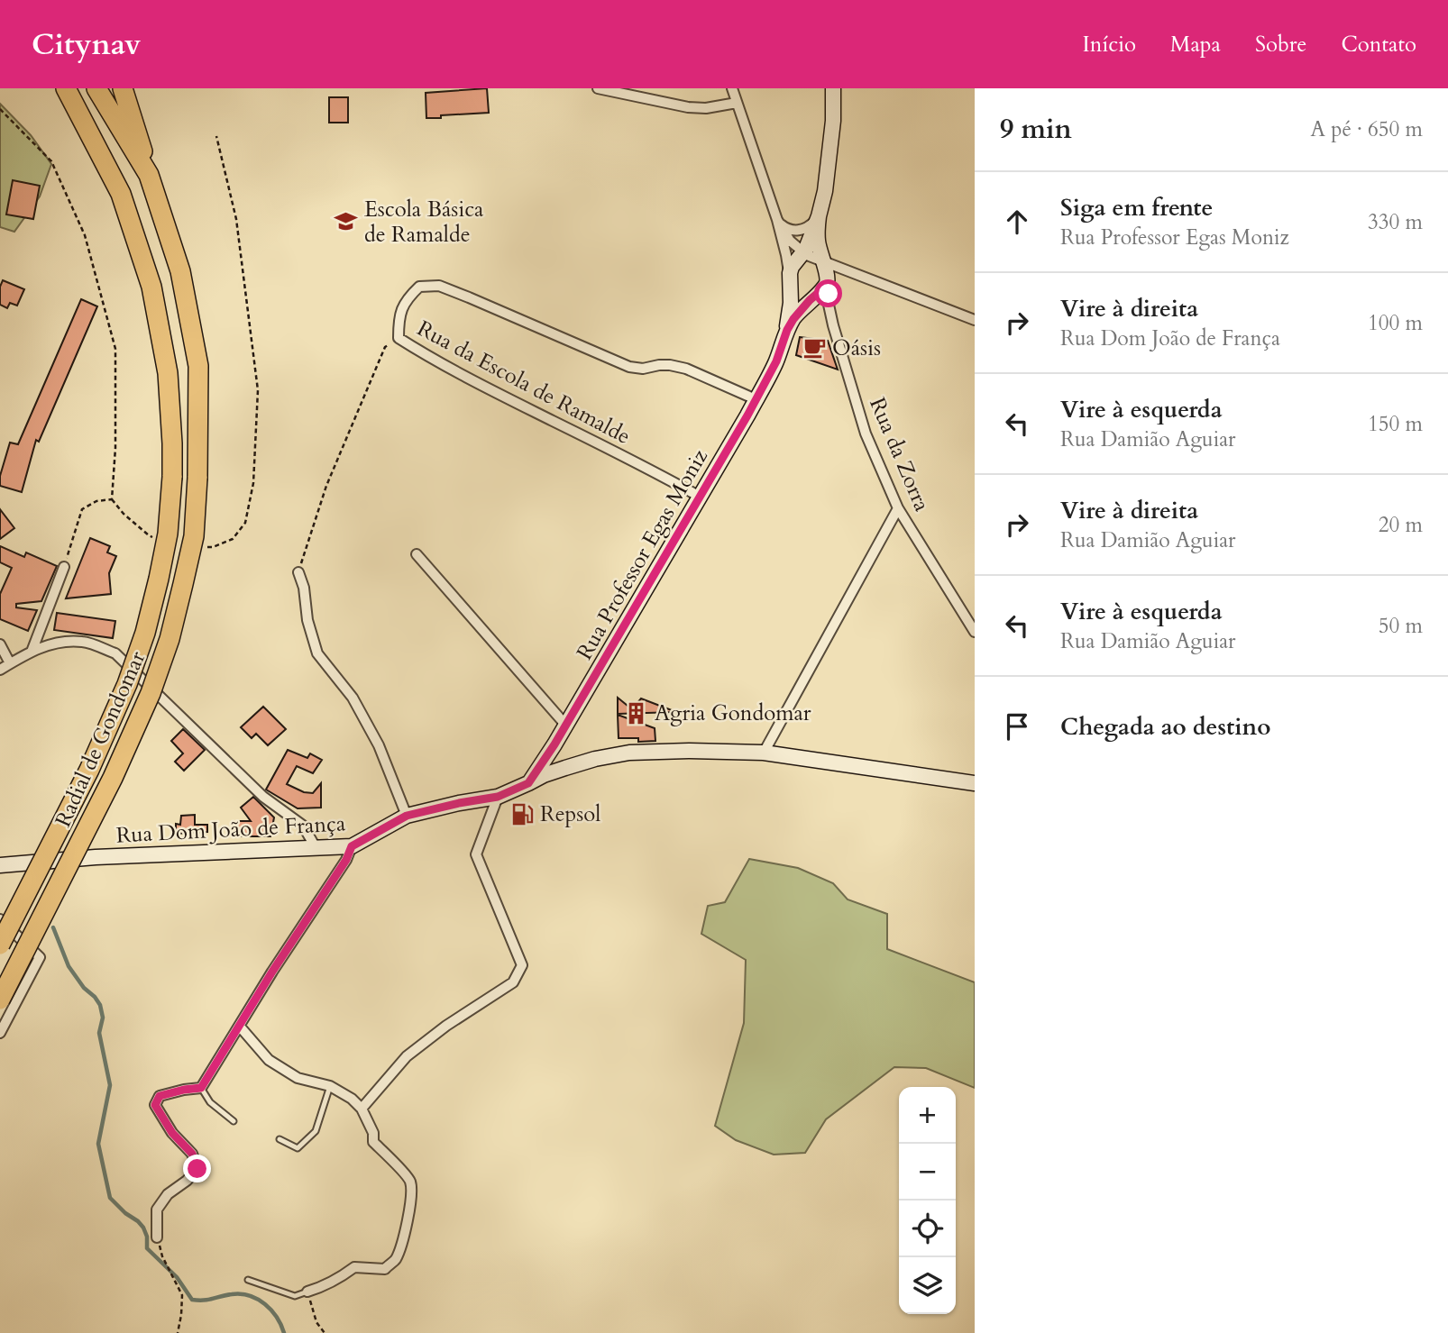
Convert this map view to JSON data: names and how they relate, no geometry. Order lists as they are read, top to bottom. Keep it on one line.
{"streets":{"highway":["Radial de Gondomar"],"main road":["Rua Professor Egas Moniz","Rua Dom João de França"],"street":["Rua da Escola de Ramalde","Rua da Zorra"]},"crossings":[["Rua da Escola de Ramalde","Rua Professor Egas Moniz"],["Rua da Zorra","Rua Professor Egas Moniz"],["Rua Professor Egas Moniz","Rua Dom João de França"]],"places":{"school or university":["Escola Básica de Ramalde"],"cafe":["Oásis"],"building":["Agria Gondomar"],"fuel station":["Repsol"]},"page":{"header":"Citynav","nav":["Início","Mapa","Sobre","Contato"],"heading":["9 min","A pé · 650 m"],"list":[["Siga em frente","Rua Professor Egas Moniz","330 m"],["Vire à direita","Rua Dom João de França","100 m"],["Vire à esquerda","Rua Damião Aguiar","150 m"],["Vire à direita","Rua Damião Aguiar","20 m"],["Vire à esquerda","Rua Damião Aguiar","50 m"],"Chegada ao destino"],"map_buttons":["+","−"]}}
